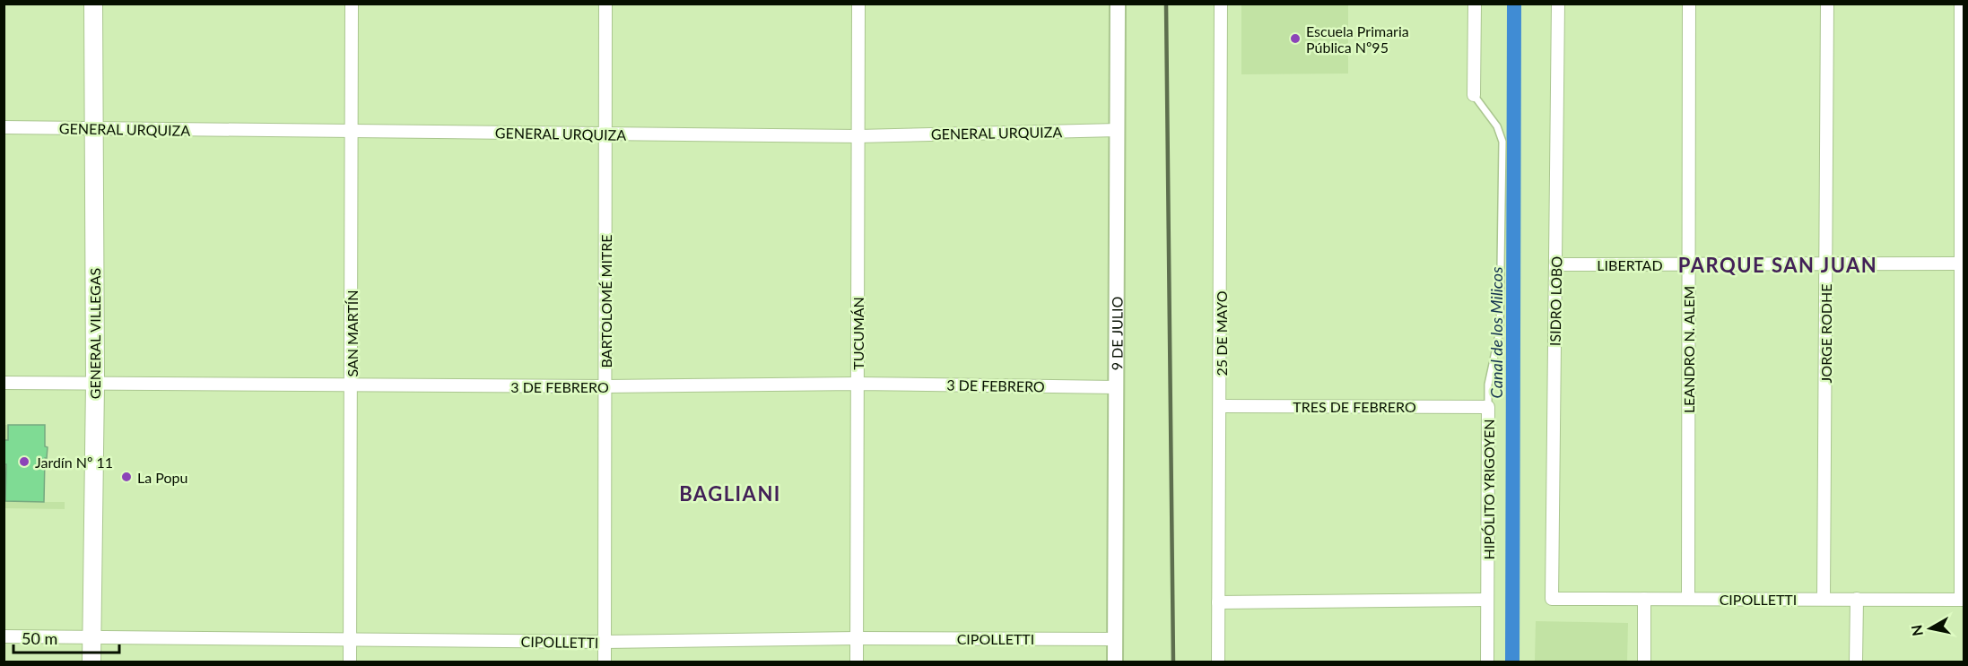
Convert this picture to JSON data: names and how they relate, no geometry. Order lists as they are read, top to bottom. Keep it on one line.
{"streets":{"main road":["GENERAL VILLEGAS"],"street":["GENERAL URQUIZA","LIBERTAD","BARTOLOMÉ MITRE","ISIDRO LOBO","9 DE JULIO","SAN MARTÍN","TUCUMÁN","25 DE MAYO","JORGE RODHE","LEANDRO N. ALEM","3 DE FEBRERO","TRES DE FEBRERO","HIPÓLITO YRIGOYEN","CIPOLLETTI"]},"crossings":[["GENERAL URQUIZA","BARTOLOMÉ MITRE"],["GENERAL URQUIZA","9 DE JULIO"],["GENERAL URQUIZA","GENERAL VILLEGAS"],["GENERAL URQUIZA","SAN MARTÍN"],["GENERAL URQUIZA","TUCUMÁN"],["LIBERTAD","ISIDRO LOBO"],["LIBERTAD","JORGE RODHE"],["LIBERTAD","LEANDRO N. ALEM"],["BARTOLOMÉ MITRE","3 DE FEBRERO"],["BARTOLOMÉ MITRE","CIPOLLETTI"],["ISIDRO LOBO","CIPOLLETTI"],["9 DE JULIO","3 DE FEBRERO"],["9 DE JULIO","CIPOLLETTI"],["GENERAL VILLEGAS","3 DE FEBRERO"],["GENERAL VILLEGAS","CIPOLLETTI"],["SAN MARTÍN","3 DE FEBRERO"],["SAN MARTÍN","CIPOLLETTI"],["TUCUMÁN","3 DE FEBRERO"],["TUCUMÁN","CIPOLLETTI"],["25 DE MAYO","TRES DE FEBRERO"],["JORGE RODHE","CIPOLLETTI"],["LEANDRO N. ALEM","CIPOLLETTI"],["TRES DE FEBRERO","HIPÓLITO YRIGOYEN"]],"districts":["PARQUE SAN JUAN","BAGLIANI"],"water":["Canal de los Milicos"],"places":["Escuela Primaria Pública Nº95","Jardín Nº 11","La Popu"],"scale_bar":"50 m","north":"left"}
